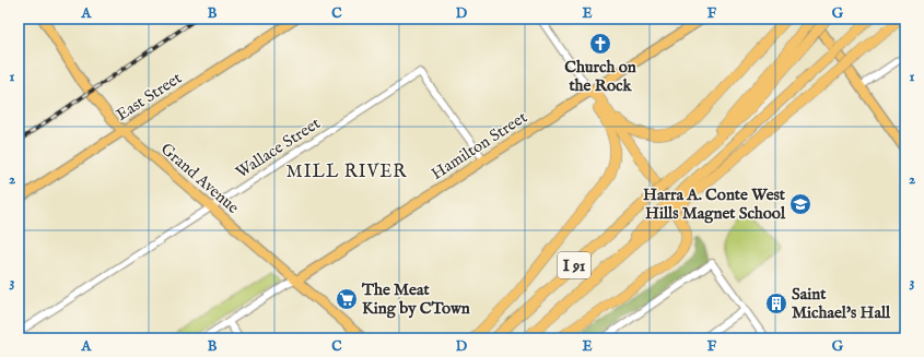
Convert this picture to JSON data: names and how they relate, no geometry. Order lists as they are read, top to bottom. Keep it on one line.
{"streets":{"highway":["I 91"],"main road":["East Street","Hamilton Street","Grand Avenue"],"street":["Wallace Street"]},"crossings":[["East Street","Grand Avenue"],["Hamilton Street","Wallace Street"],["Hamilton Street","Grand Avenue"],["Wallace Street","Grand Avenue"]],"districts":["MILL RIVER"],"places":{"church":["Church on the Rock"],"school or university":["Harra A. Conte West Hills Magnet School"],"supermarket":["The Meat King by CTown"],"building":["Saint Michael's Hall"]},"grid":{"columns":["A","B","C","D","E","F","G"],"rows":["1","2","3"]}}
